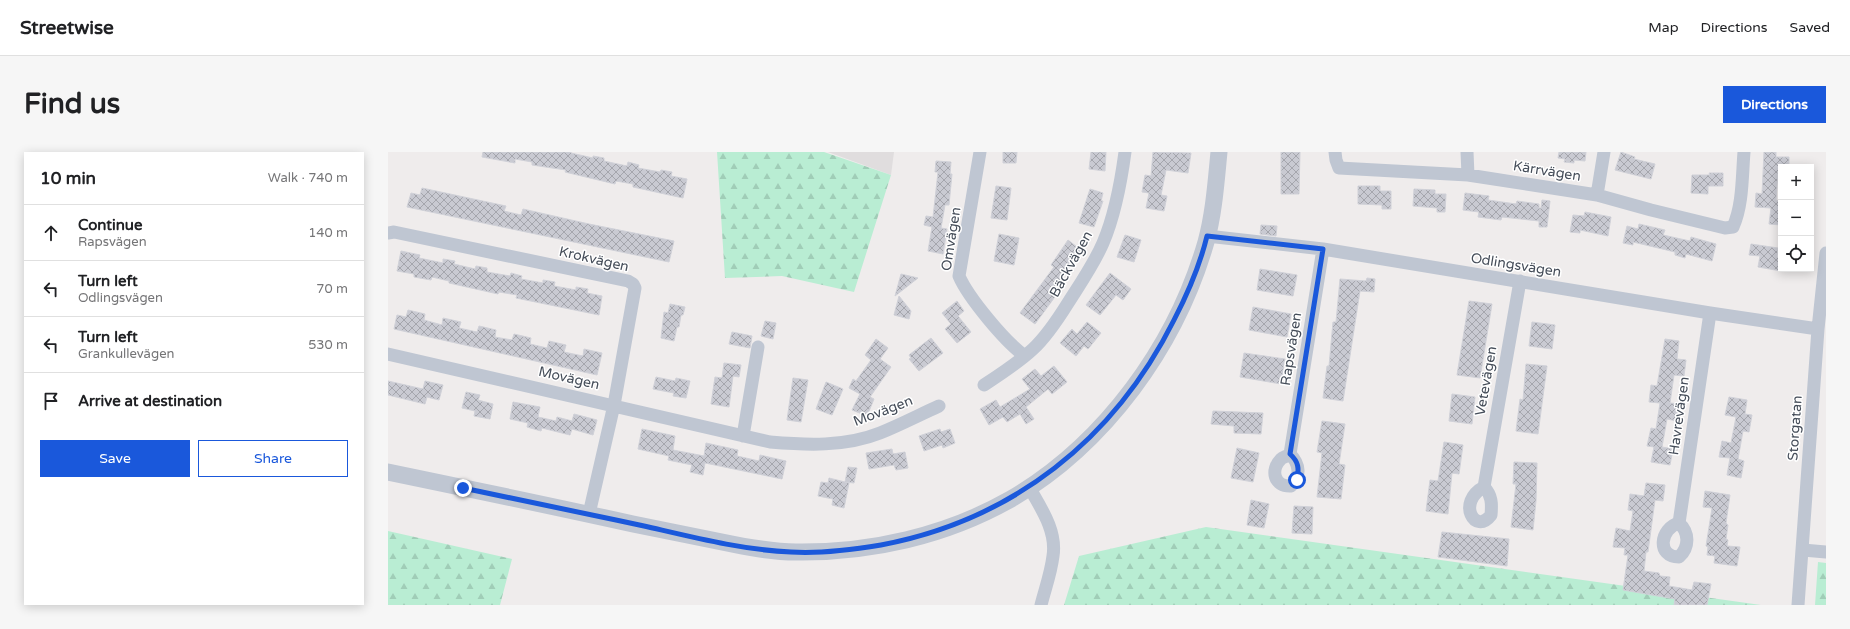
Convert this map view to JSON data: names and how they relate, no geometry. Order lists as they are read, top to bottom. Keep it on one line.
{"streets":{"street":["Kärrvägen","Omvägen","Krokvägen","Bäckvägen","Odlingsvägen","Rapsvägen","Movägen","Vetevägen","Havrevägen","Storgatan"]},"crossings":[["Omvägen","Bäckvägen"],["Krokvägen","Movägen"],["Odlingsvägen","Rapsvägen"],["Odlingsvägen","Vetevägen"],["Odlingsvägen","Havrevägen"],["Odlingsvägen","Storgatan"]],"page":{"header":"Streetwise","nav":["Map","Directions","Saved"],"buttons":["Directions",["Save","Share"]],"title":"Find us","heading":["10 min","Walk · 740 m"],"map_buttons":["+","−"],"list":[["Continue","Rapsvägen","140 m"],["Turn left","Odlingsvägen","70 m"],["Turn left","Grankullevägen","530 m"],"Arrive at destination"]}}
